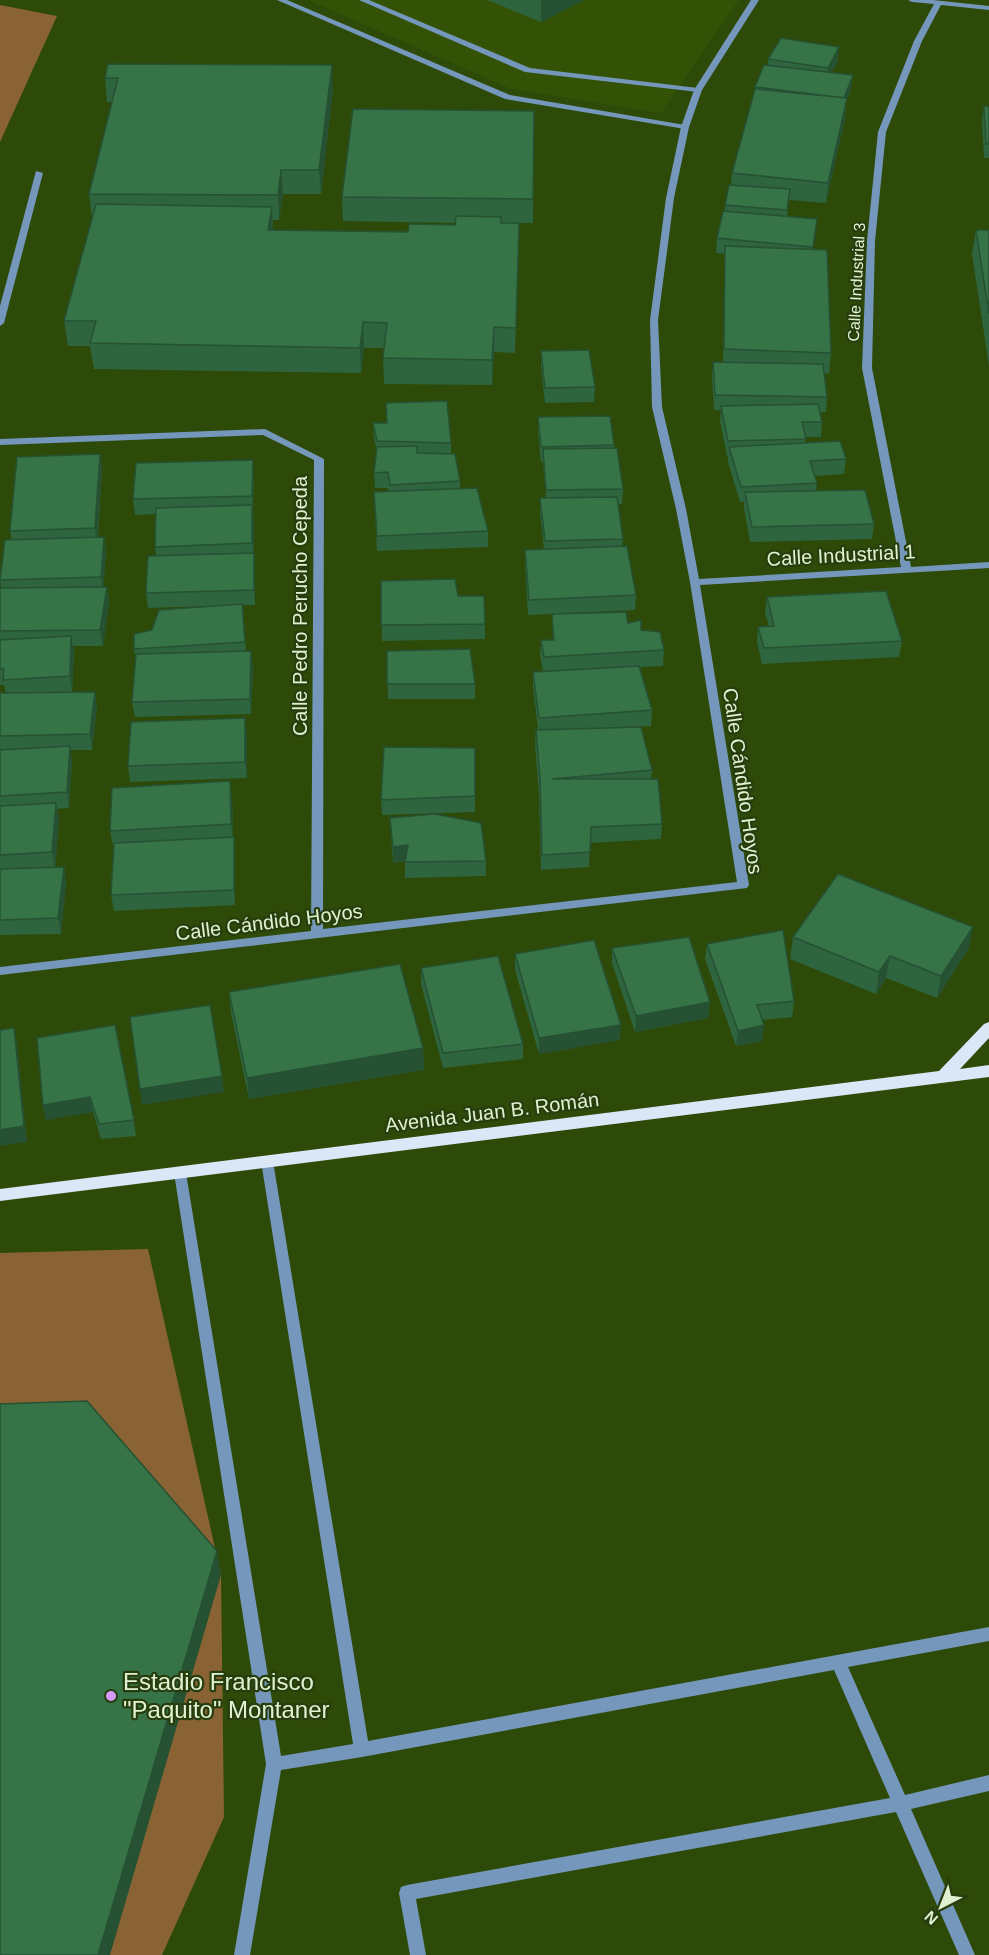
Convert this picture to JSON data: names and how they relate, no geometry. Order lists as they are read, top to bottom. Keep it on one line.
{"streets":{"main road":["Avenida Juan B. Román"],"street":["Calle Industrial 3","Calle Industrial 1","Calle Pedro Perucho Cepeda","Calle Cándido Hoyos"]},"crossings":[["Calle Industrial 3","Calle Industrial 1"],["Calle Industrial 1","Calle Cándido Hoyos"],["Calle Pedro Perucho Cepeda","Calle Cándido Hoyos"]],"places":["Estadio Francisco \"Paquito\" Montaner"],"north":"bottom left"}
